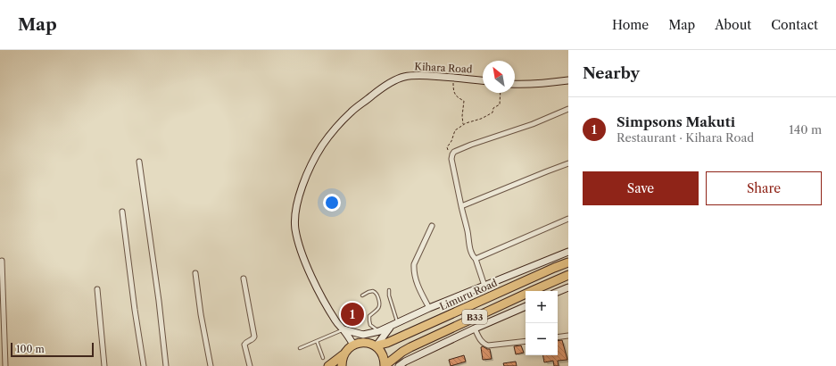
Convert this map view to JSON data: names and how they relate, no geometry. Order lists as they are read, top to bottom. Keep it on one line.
{"streets":{"highway":["Limuru Road","B33"],"main road":["Kihara Road"]},"scale_bar":"100 m","north":"top left","page":{"header":"Map","nav":["Home","Map","About","Contact"],"heading":"Nearby","list":[{"mark":"1","name":"Simpsons Makuti","note":"Restaurant · Kihara Road","value":"140 m"}],"buttons":["Save","Share"],"map_buttons":["+","−"],"pins":"1","scale":"100 m"}}
